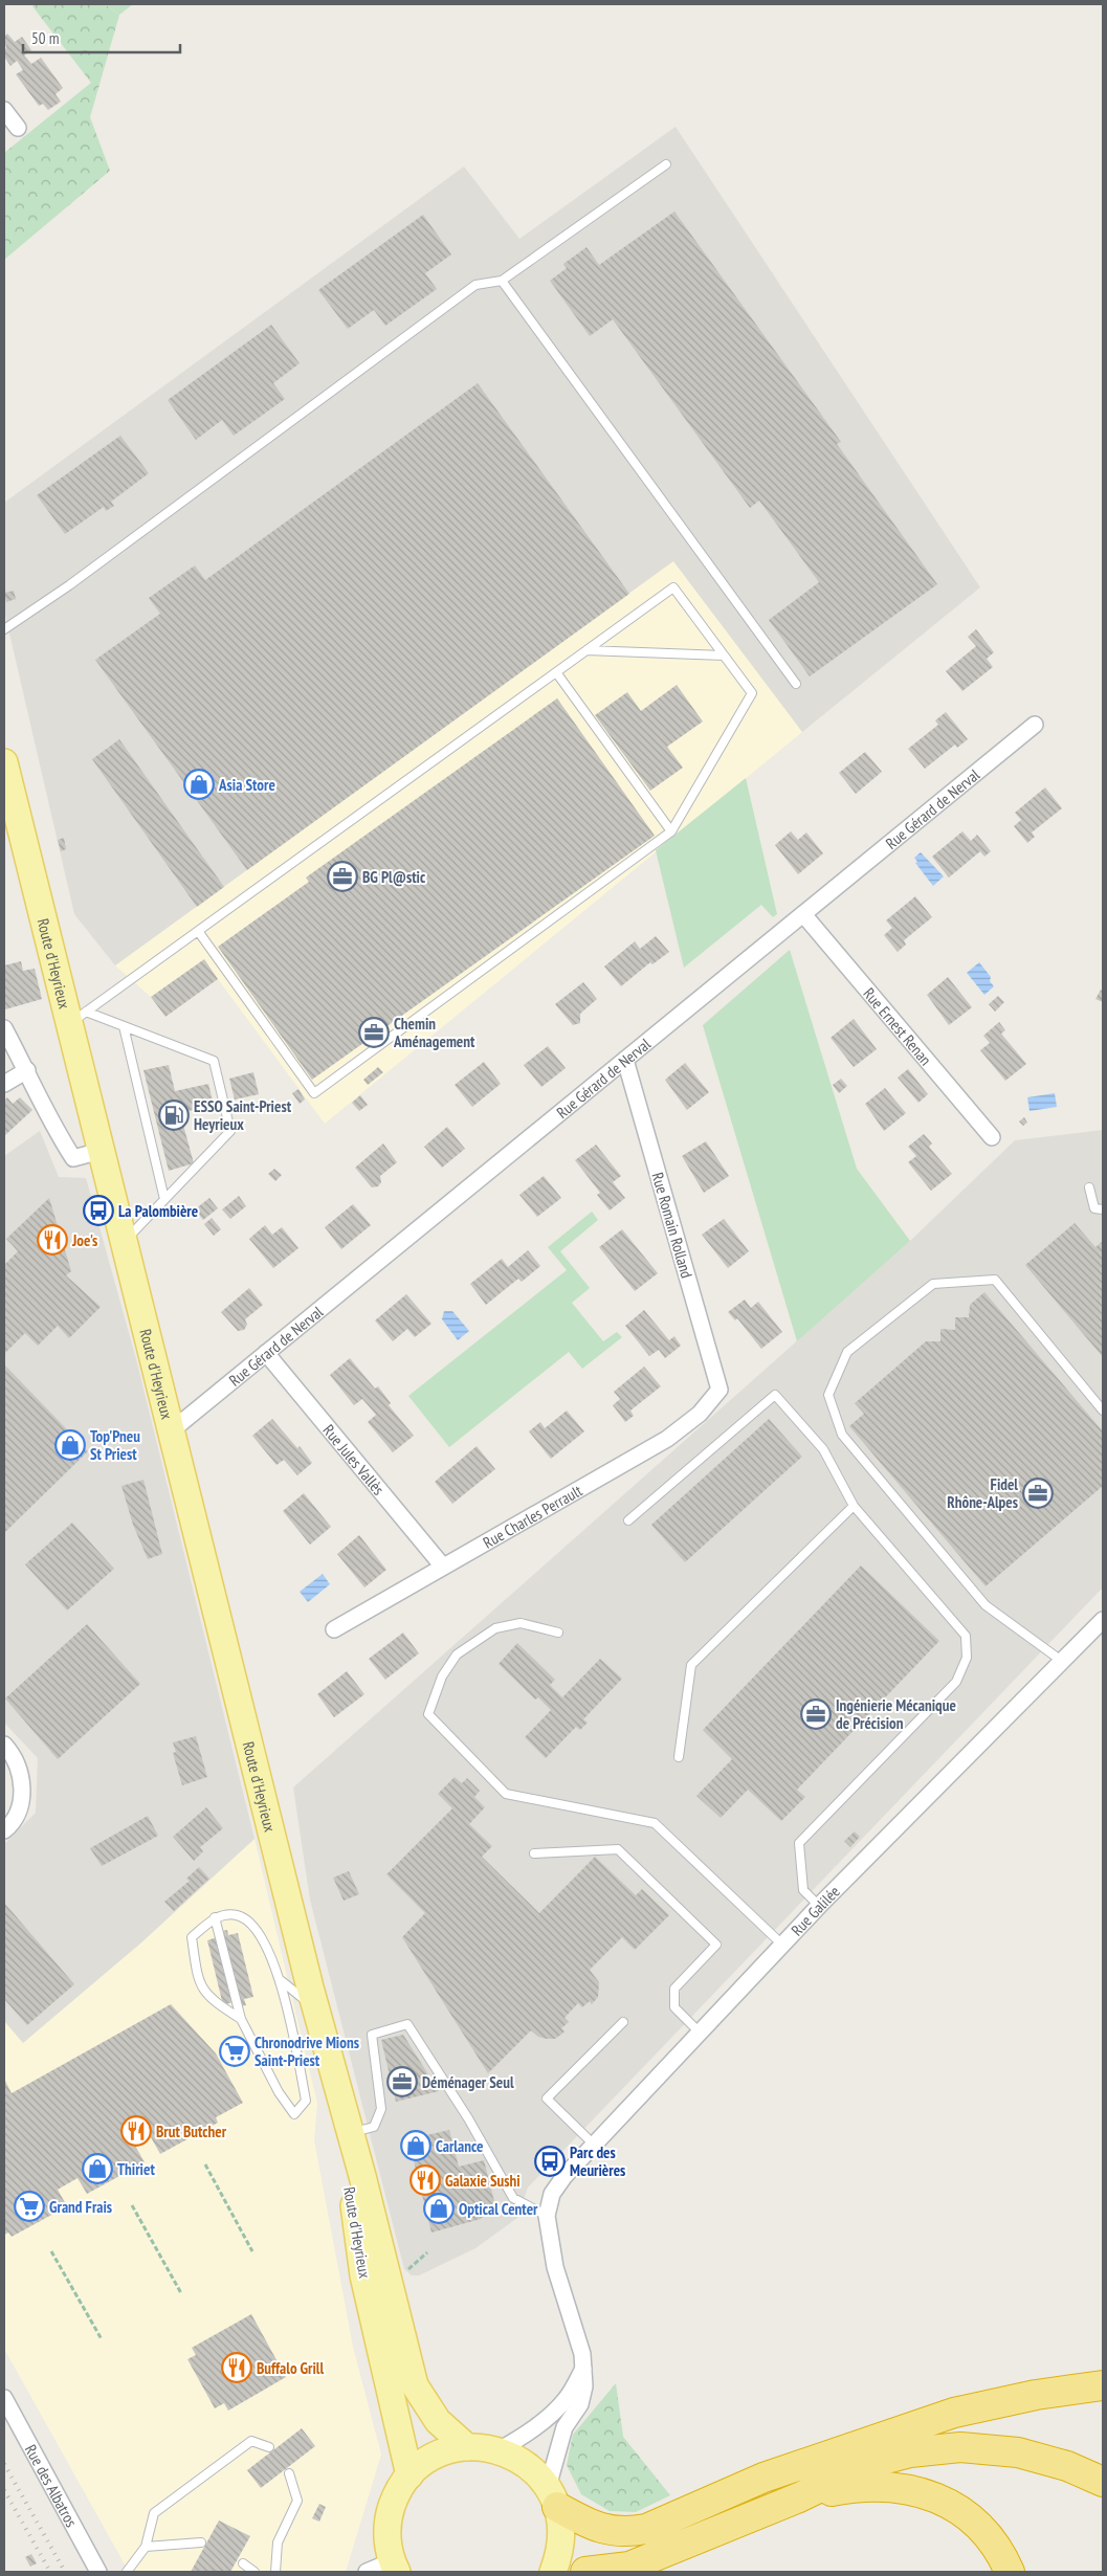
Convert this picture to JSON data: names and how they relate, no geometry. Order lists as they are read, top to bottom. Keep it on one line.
{"streets":{"main road":["Route d'Heyrieux"],"street":["Rue Gérard de Nerval","Rue Ernest Renan","Rue Romain Rolland","Rue Jules Vallès","Rue Charles Perrault","Rue Galilée","Rue des Albatros"]},"crossings":[["Rue Gérard de Nerval","Route d'Heyrieux"],["Rue Gérard de Nerval","Rue Ernest Renan"],["Rue Gérard de Nerval","Rue Romain Rolland"],["Rue Gérard de Nerval","Rue Jules Vallès"],["Rue Romain Rolland","Rue Charles Perrault"],["Rue Jules Vallès","Rue Charles Perrault"]],"places":{"shop":["Asia Store","Top'Pneu St Priest","Carlance","Thiriet","Optical Center"],"office":["BG Pl@stic","Chemin Aménagement","Fidel Rhône-Alpes","Ingénierie Mécanique de Précision","Déménager Seul"],"fuel station":["ESSO Saint-Priest Heyrieux"],"bus stop":["La Palombière","Parc des Meurières"],"restaurant":["Joe's","Brut Butcher","Galaxie Sushi","Buffalo Grill"],"supermarket":["Chronodrive Mions Saint-Priest","Grand Frais"]},"scale_bar":"50 m"}
